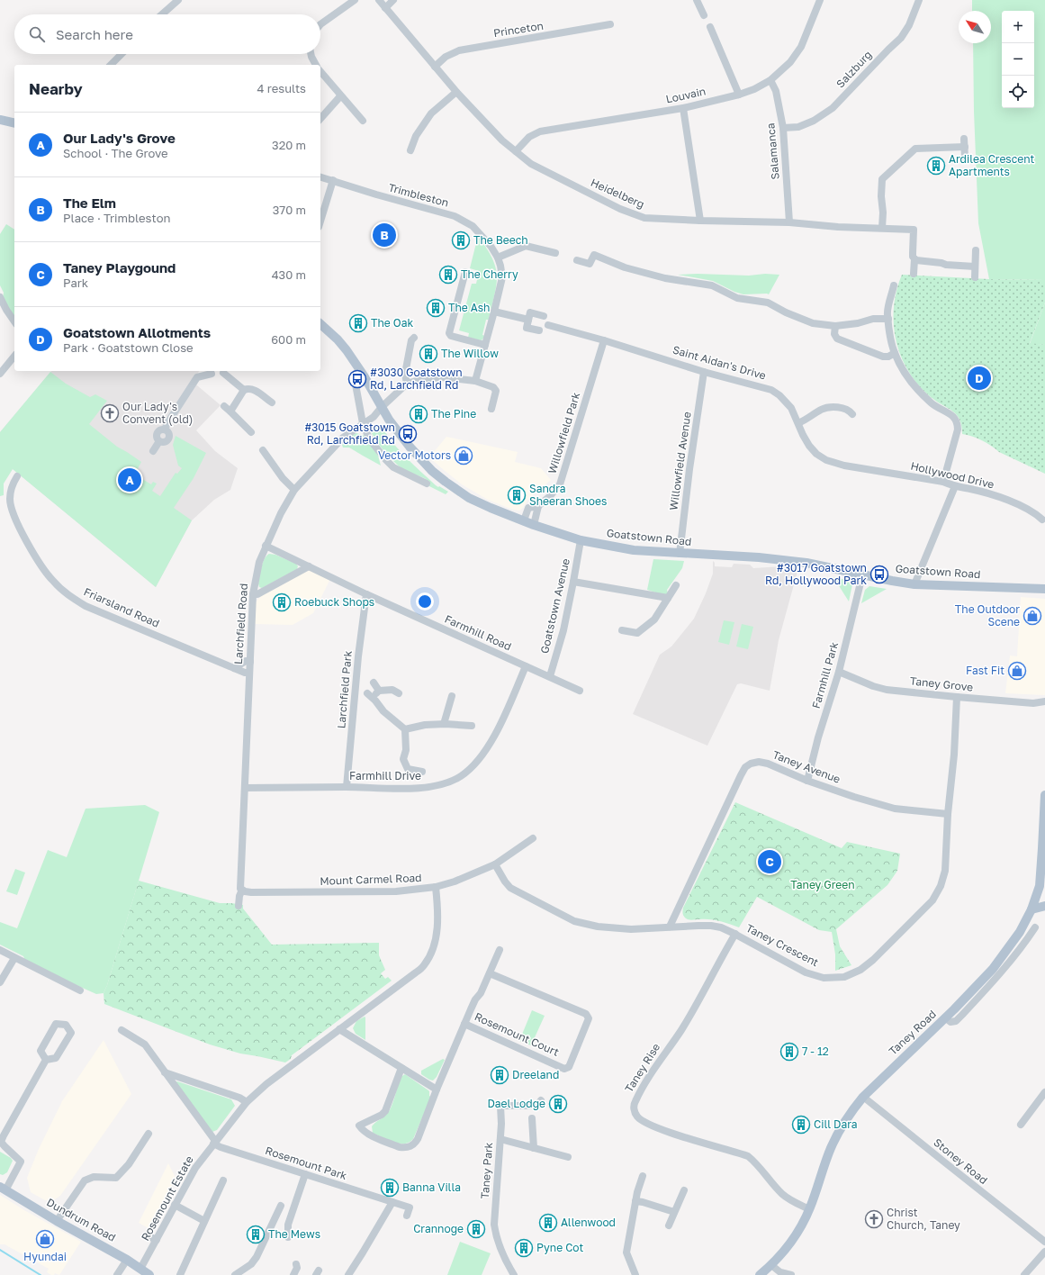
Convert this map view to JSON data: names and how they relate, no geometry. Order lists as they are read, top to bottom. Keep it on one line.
{"streets":{"main road":["Goatstown Road","Taney Road","Dundrum Road"],"street":["Princeton","Salzburg","Louvain","Salamanca","Heidelberg","Trimbleston","Saint Aidan's Drive","Willowfield Park","Willowfield Avenue","Hollywood Drive","Goatstown Avenue","Friarsland Road","Larchfield Road","Farmhill Road","Farmhill Park","Taney Grove","Larchfield Park","Taney Avenue","Farmhill Drive","Mount Carmel Road","Taney Crescent","Rosemount Court","Taney Rise","Stoney Road","Rosemount Park","Taney Park","Rosemount Estate"]},"crossings":[["Princeton","Heidelberg"],["Salzburg","Salamanca"],["Louvain","Salamanca"],["Louvain","Heidelberg"],["Salamanca","Heidelberg"],["Saint Aidan's Drive","Willowfield Park"],["Saint Aidan's Drive","Willowfield Avenue"],["Saint Aidan's Drive","Hollywood Drive"],["Willowfield Park","Goatstown Road"],["Willowfield Avenue","Goatstown Road"],["Goatstown Road","Goatstown Avenue"],["Goatstown Road","Larchfield Road"],["Goatstown Road","Farmhill Park"],["Goatstown Avenue","Farmhill Road"],["Friarsland Road","Larchfield Road"],["Larchfield Road","Farmhill Road"],["Larchfield Road","Farmhill Drive"],["Larchfield Road","Mount Carmel Road"],["Farmhill Road","Larchfield Park"],["Farmhill Road","Farmhill Drive"],["Farmhill Park","Taney Grove"],["Farmhill Park","Taney Avenue"],["Taney Grove","Taney Crescent"],["Larchfield Park","Farmhill Drive"],["Taney Avenue","Taney Crescent"],["Mount Carmel Road","Taney Crescent"],["Mount Carmel Road","Rosemount Estate"],["Taney Crescent","Taney Rise"],["Taney Road","Taney Rise"],["Taney Road","Stoney Road"],["Rosemount Park","Rosemount Estate"],["Rosemount Estate","Dundrum Road"]],"parks":["Taney Green"],"places":{"building":["Ardilea Crescent Apartments","The Beech","The Cherry","The Ash","The Oak","The Willow","The Pine","Sandra Sheeran Shoes","Roebuck Shops","7 - 12","Dreeland","Dael Lodge","Cill Dara","Banna Villa","Allenwood","Crannoge","The Mews","Pyne Cot"],"bus stop":["#3030 Goatstown Rd, Larchfield Rd","#3015 Goatstown Rd, Larchfield Rd","#3017 Goatstown Rd, Hollywood Park"],"church":["Our Lady's Convent (old)","Christ Church, Taney"],"shop":["Vector Motors","The Outdoor Scene","Fast Fit","Hyundai"]},"north":"top left","page":{"map_buttons":["+","−"],"search":"Search here","heading":["Nearby","4 results"],"list":[{"mark":"A","name":"Our Lady's Grove","note":"School · The Grove","value":"320 m"},{"mark":"B","name":"The Elm","note":"Place · Trimbleston","value":"370 m"},{"mark":"C","name":"Taney Playgound","note":"Park","value":"430 m"},{"mark":"D","name":"Goatstown Allotments","note":"Park · Goatstown Close","value":"600 m"}],"pins":["B","D","A","C"]}}
